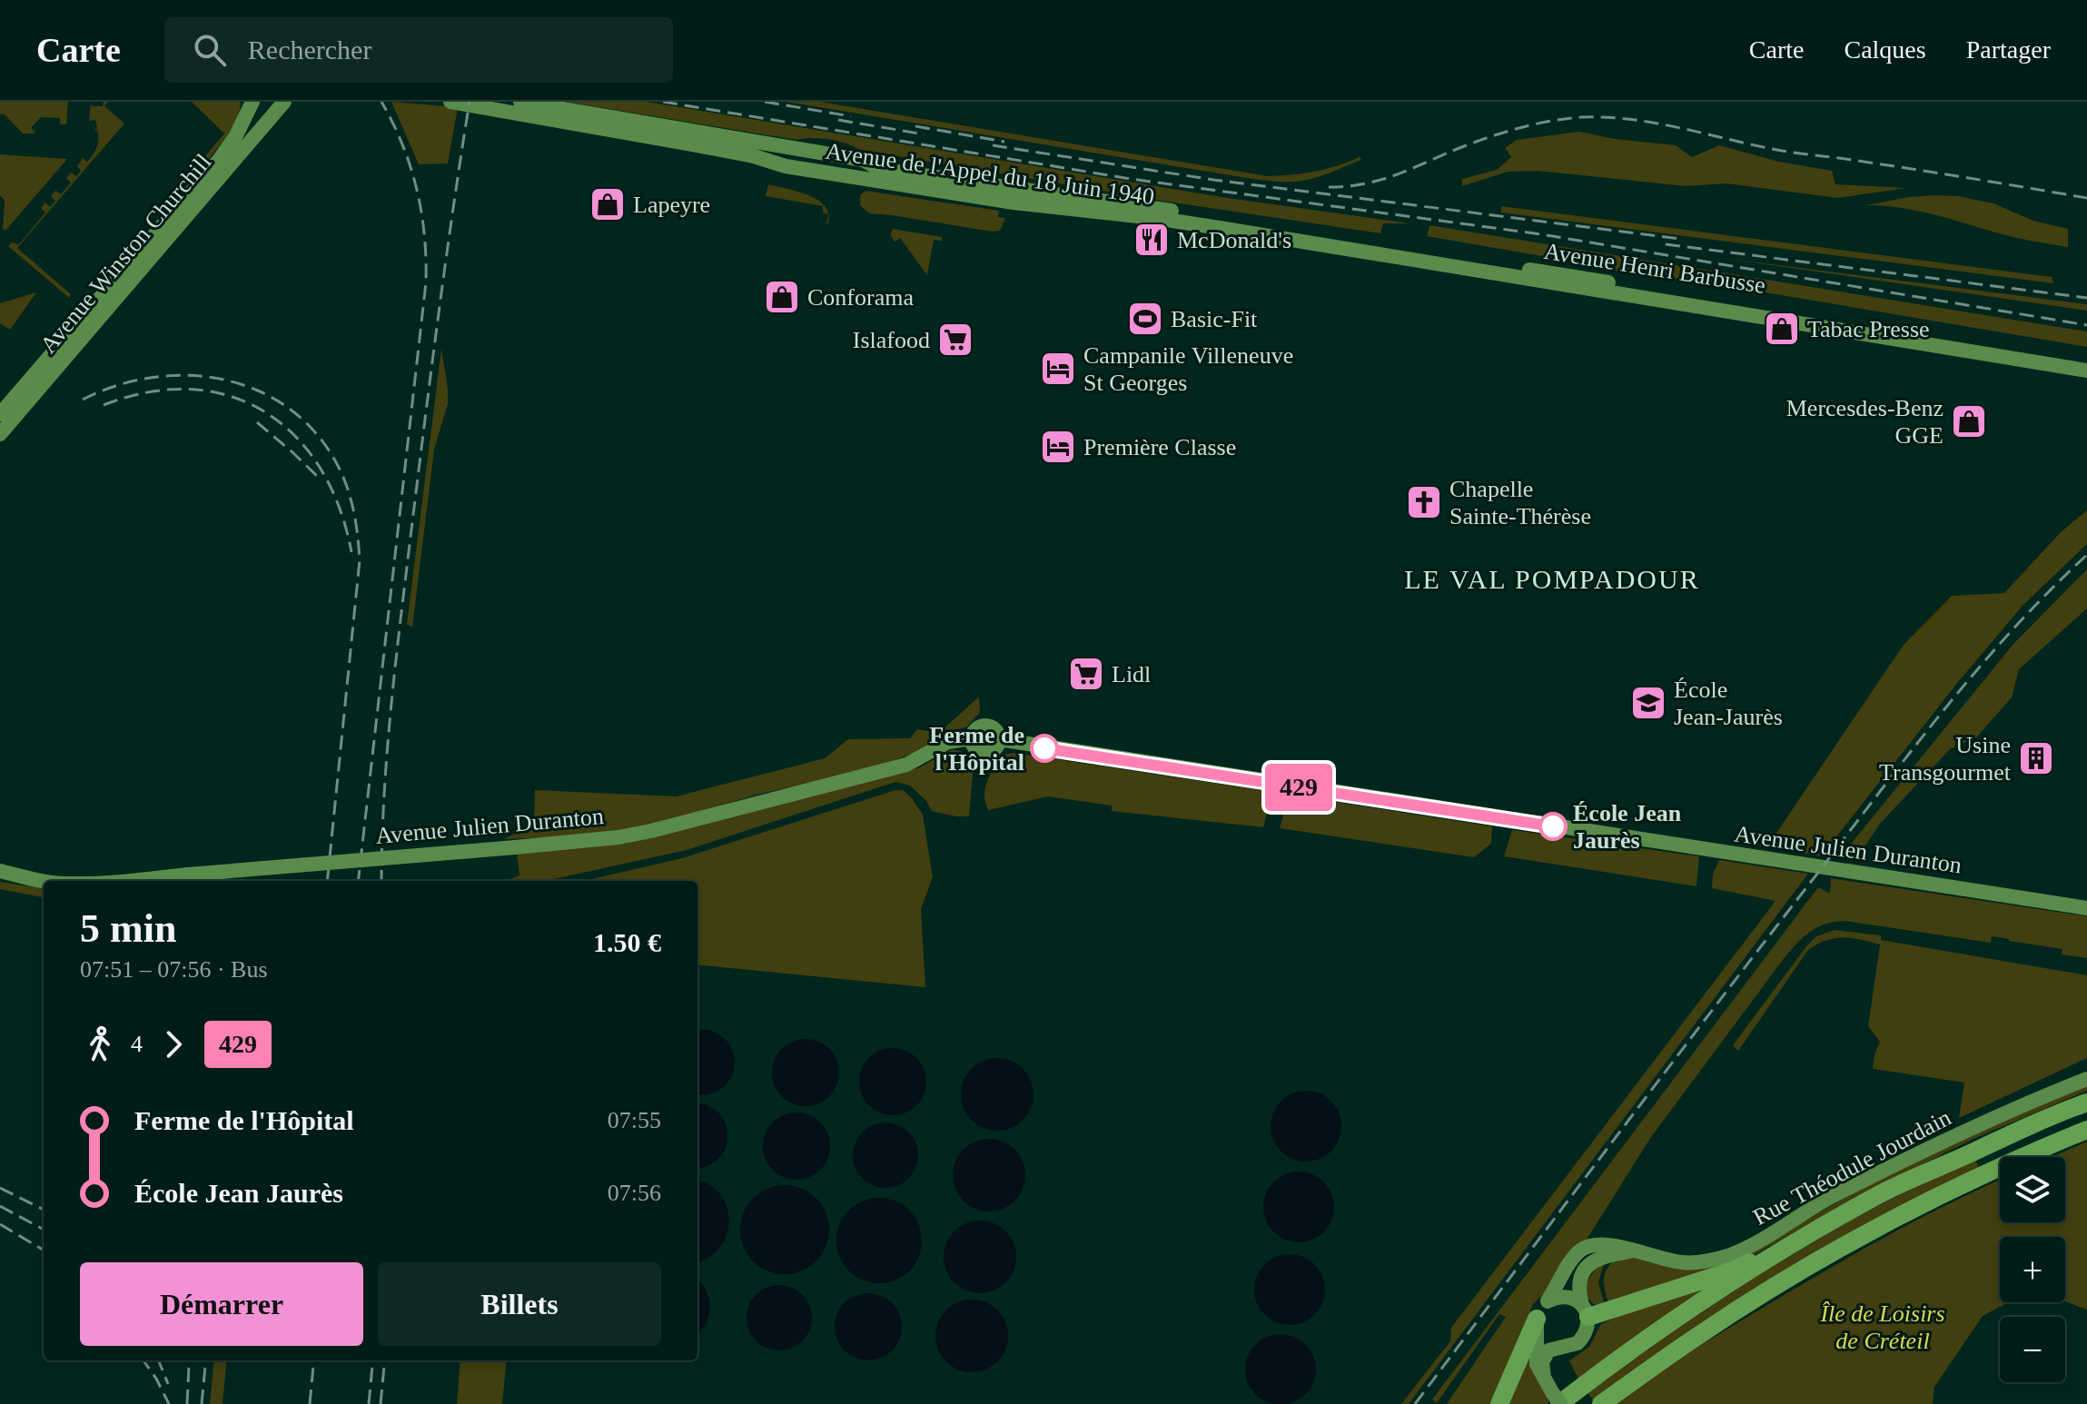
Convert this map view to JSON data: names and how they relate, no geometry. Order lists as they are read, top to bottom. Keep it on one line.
{"streets":{"main road":["Avenue de l'Appel du 18 Juin 1940","Avenue Winston Churchill","Avenue Henri Barbusse","Avenue Julien Duranton","Rue Théodule Jourdain"]},"crossings":[["Avenue de l'Appel du 18 Juin 1940","Avenue Henri Barbusse"]],"districts":["LE VAL POMPADOUR"],"parks":["Île de Loisirs de Créteil"],"places":{"shop":["Lapeyre","Conforama","Tabac Presse","Mercesdes-Benz GGE"],"restaurant":["McDonald's"],"sports":["Basic-Fit"],"supermarket":["Islafood","Lidl"],"hotel":["Campanile Villeneuve St Georges","Première Classe"],"church":["Chapelle Sainte-Thérèse"],"school or university":["École Jean-Jaurès"],"other":["Ferme de l'Hôpital","École Jean Jaurès"],"building":["Usine Transgourmet"]},"lines":["bus line 429"],"page":{"header":"Carte","search":"Rechercher","nav":["Carte","Calques","Partager"],"on_map":"429","heading":["5 min","07:51 – 07:56 · Bus","1.50 €"],"legs":["4","429"],"list":[{"name":"Ferme de l'Hôpital","value":"07:55"},{"name":"École Jean Jaurès","value":"07:56"}],"map_buttons":["+","−"],"buttons":["Démarrer","Billets"]}}
